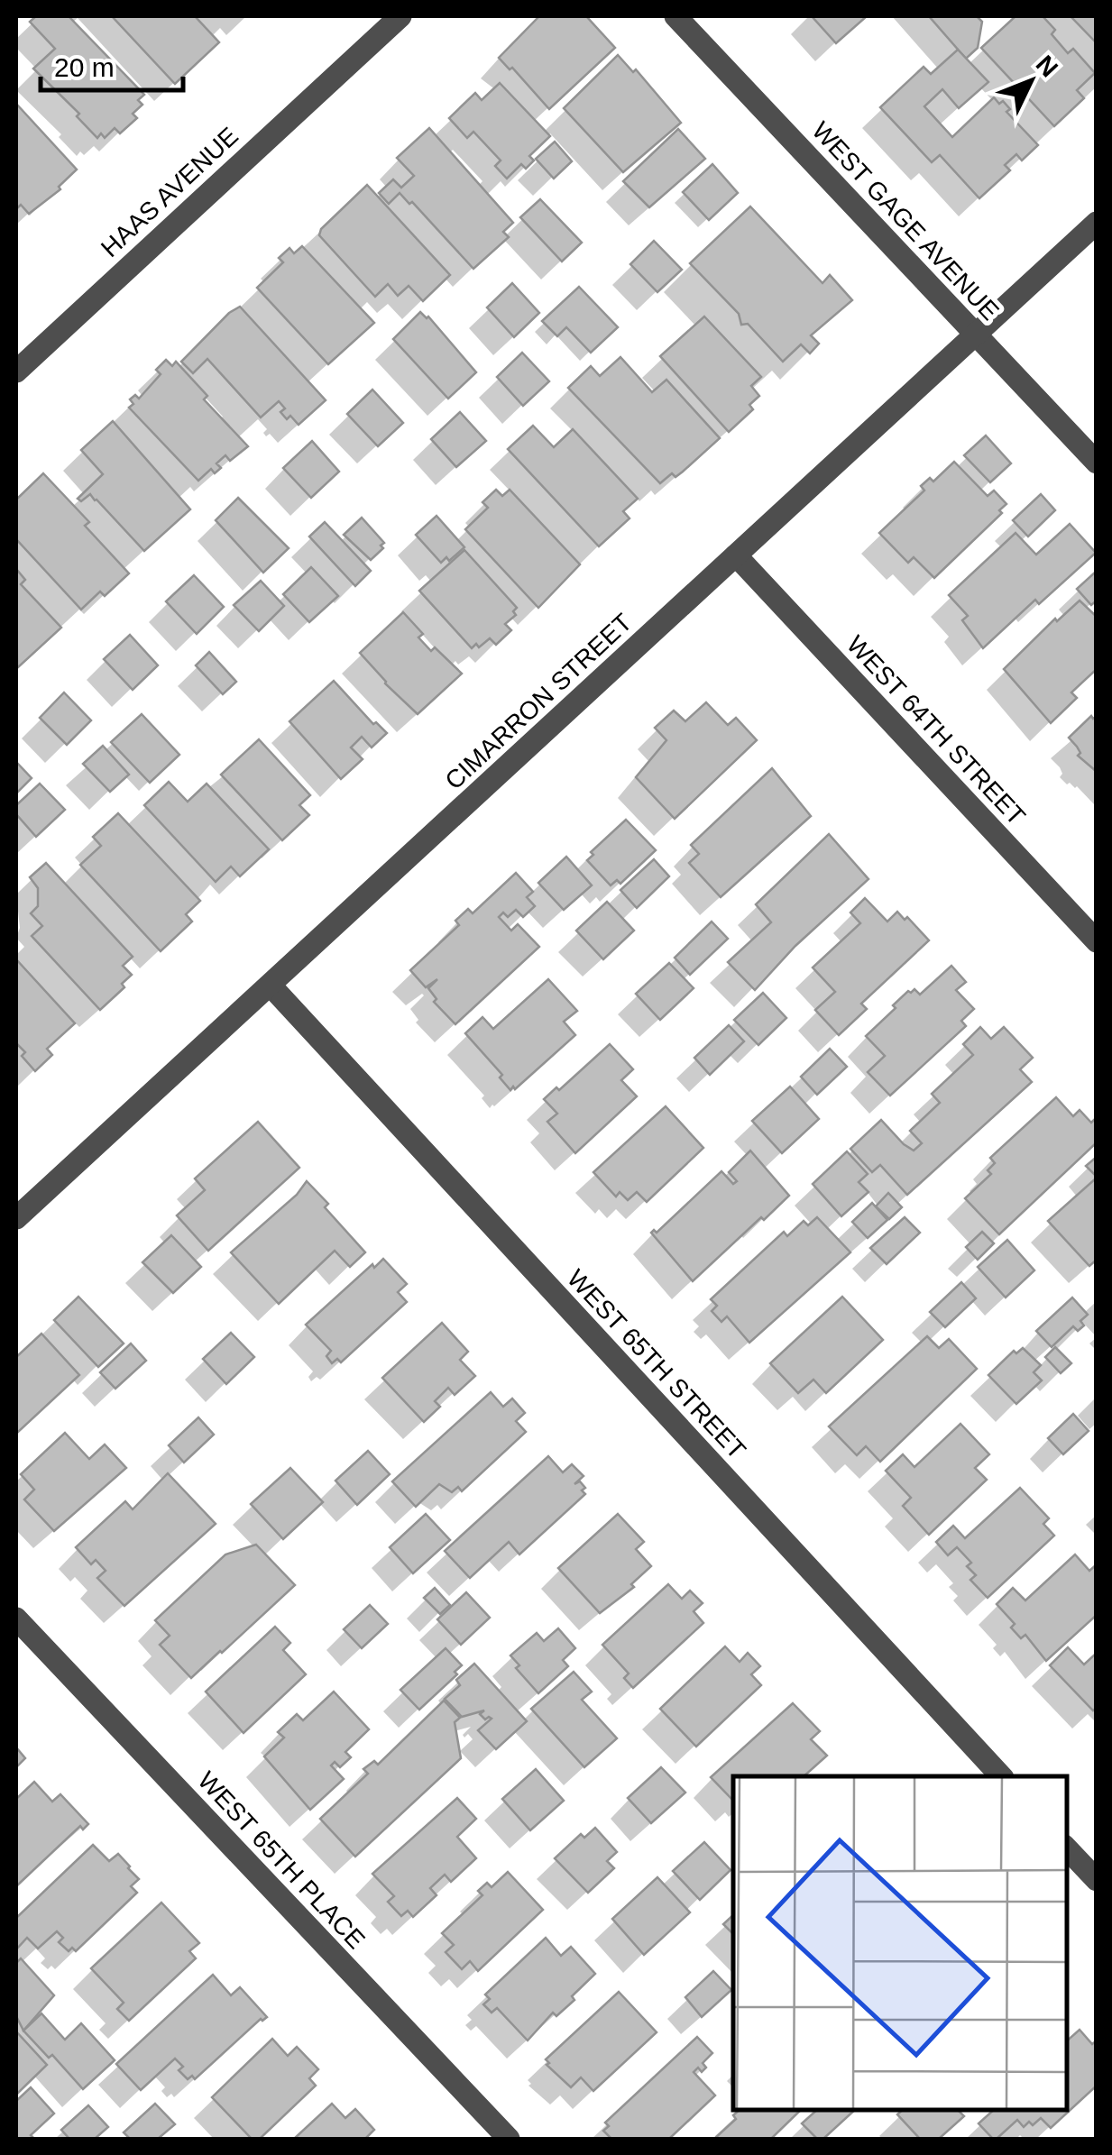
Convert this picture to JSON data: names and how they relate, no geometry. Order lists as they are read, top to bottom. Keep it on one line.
{"streets":{"street":["HAAS AVENUE","WEST GAGE AVENUE","CIMARRON STREET","WEST 64TH STREET","WEST 65TH STREET","WEST 65TH PLACE"]},"crossings":[["WEST GAGE AVENUE","CIMARRON STREET"],["CIMARRON STREET","WEST 64TH STREET"],["CIMARRON STREET","WEST 65TH STREET"]],"scale_bar":"20 m","north":"top right"}
